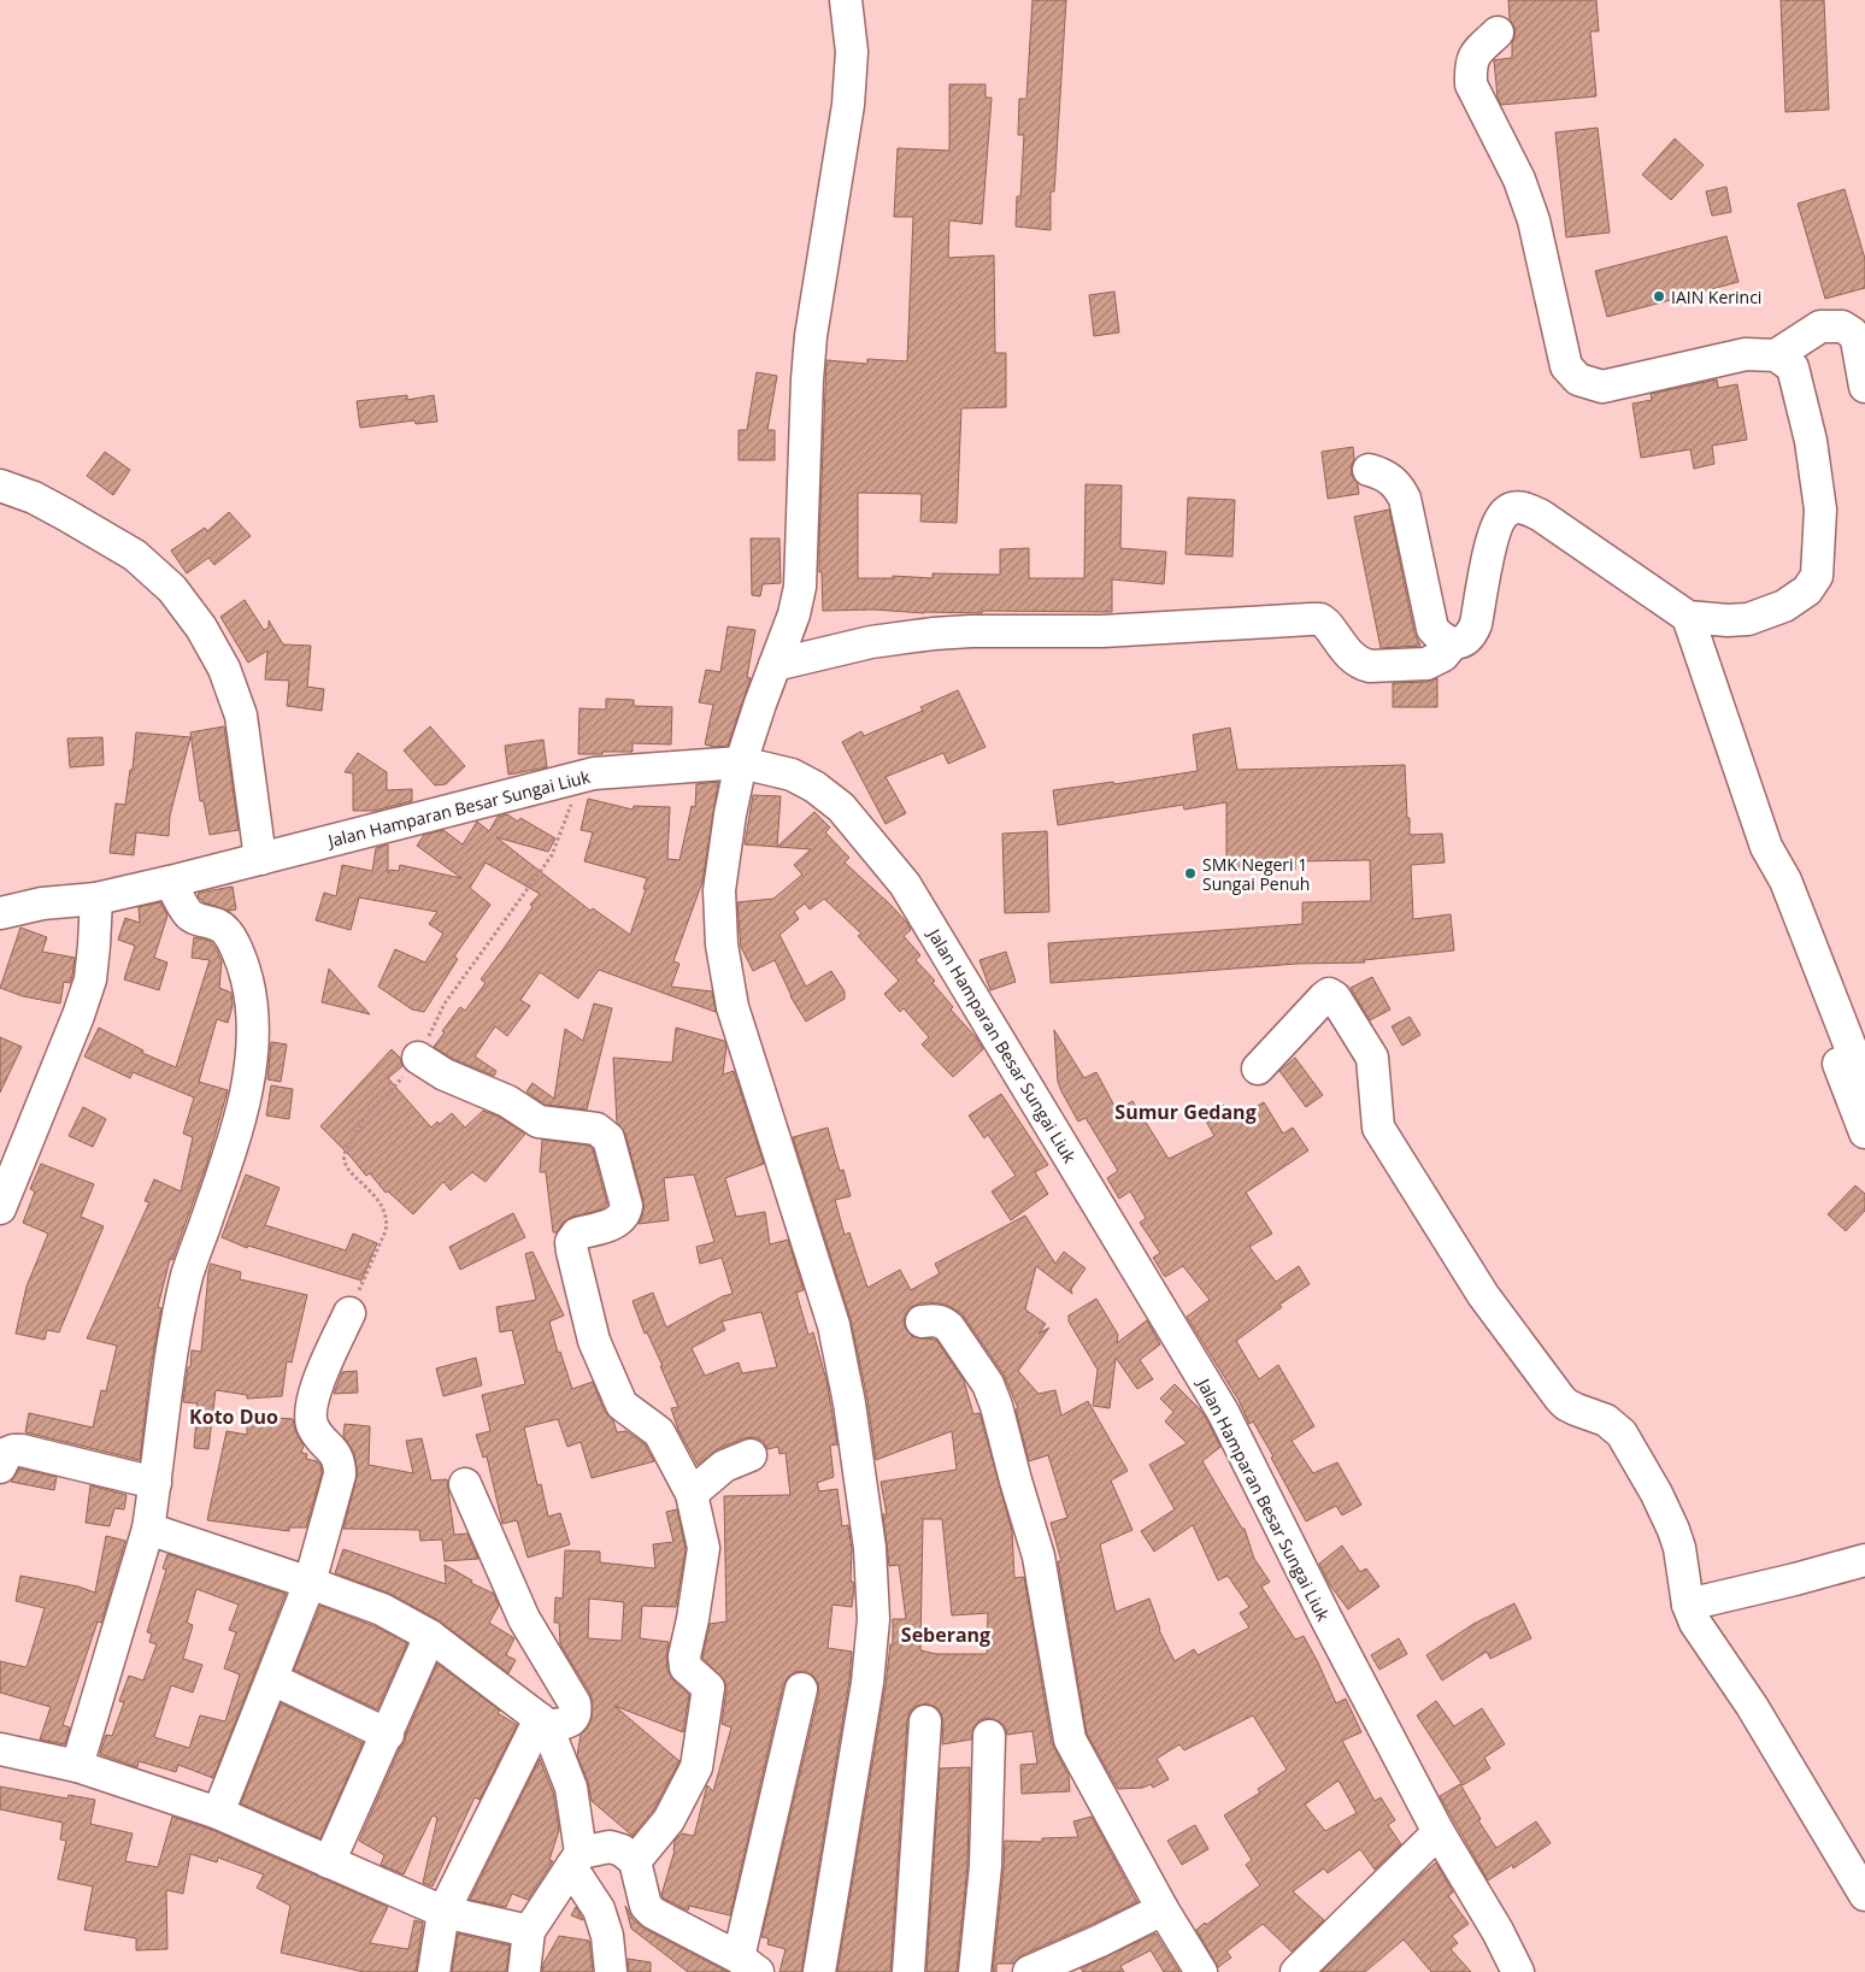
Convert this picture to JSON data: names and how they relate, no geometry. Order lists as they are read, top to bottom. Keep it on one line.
{"streets":{"street":["Jalan Hamparan Besar Sungai Liuk"]},"districts":["Sumur Gedang","Koto Duo","Seberang"],"places":["IAIN Kerinci","SMK Negeri 1 Sungai Penuh"]}
